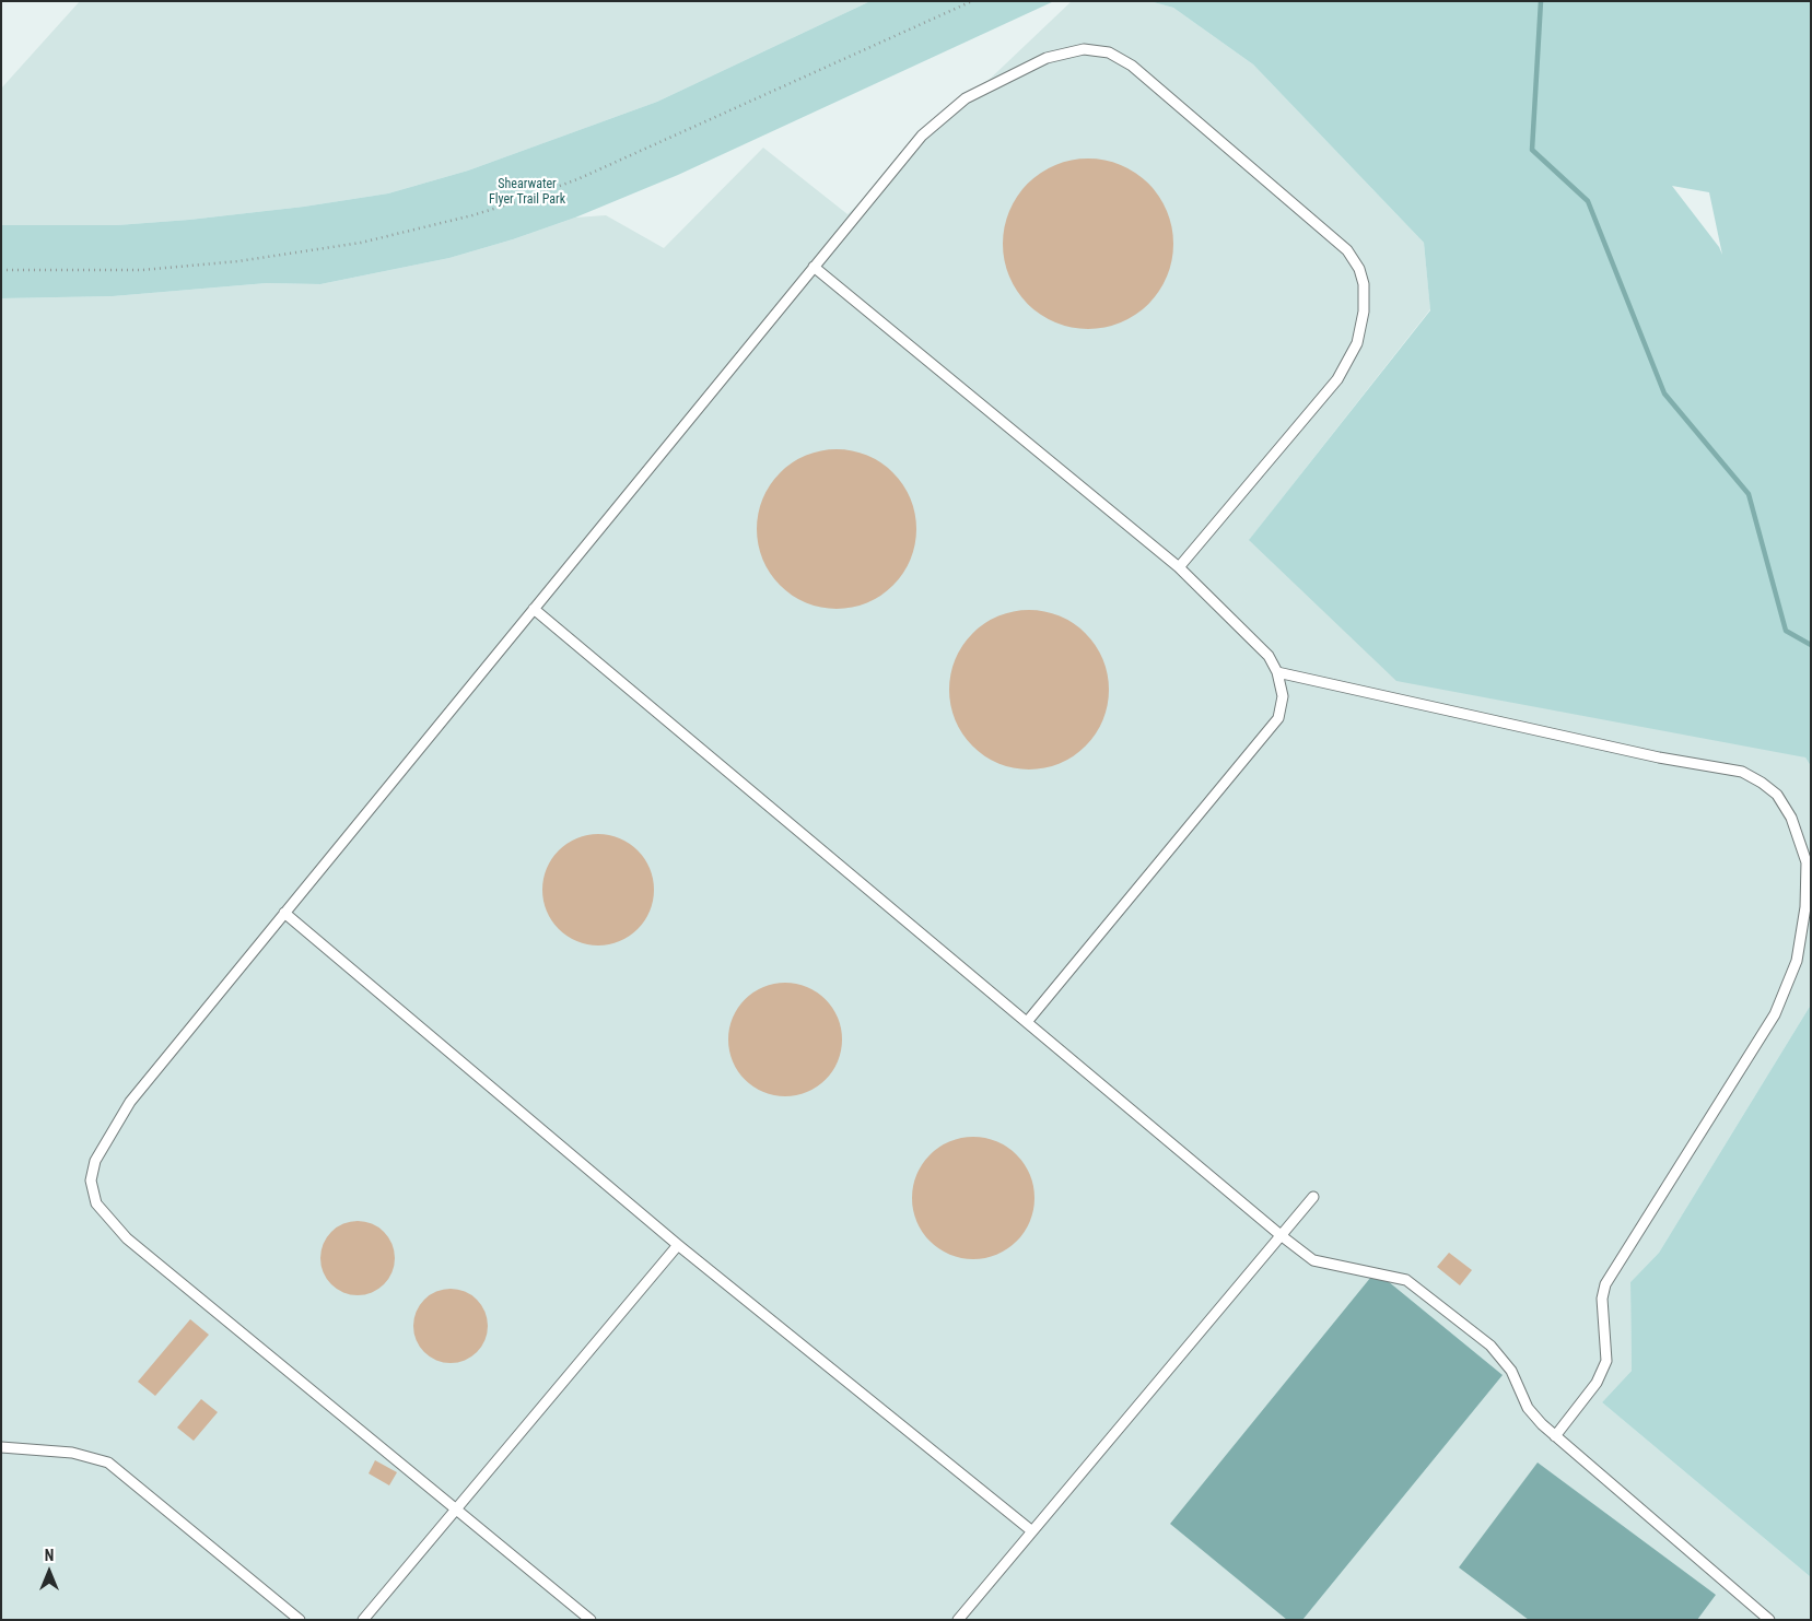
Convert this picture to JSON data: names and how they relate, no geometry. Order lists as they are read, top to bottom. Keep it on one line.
{"parks":["Shearwater Flyer Trail Park"],"north":"top"}
